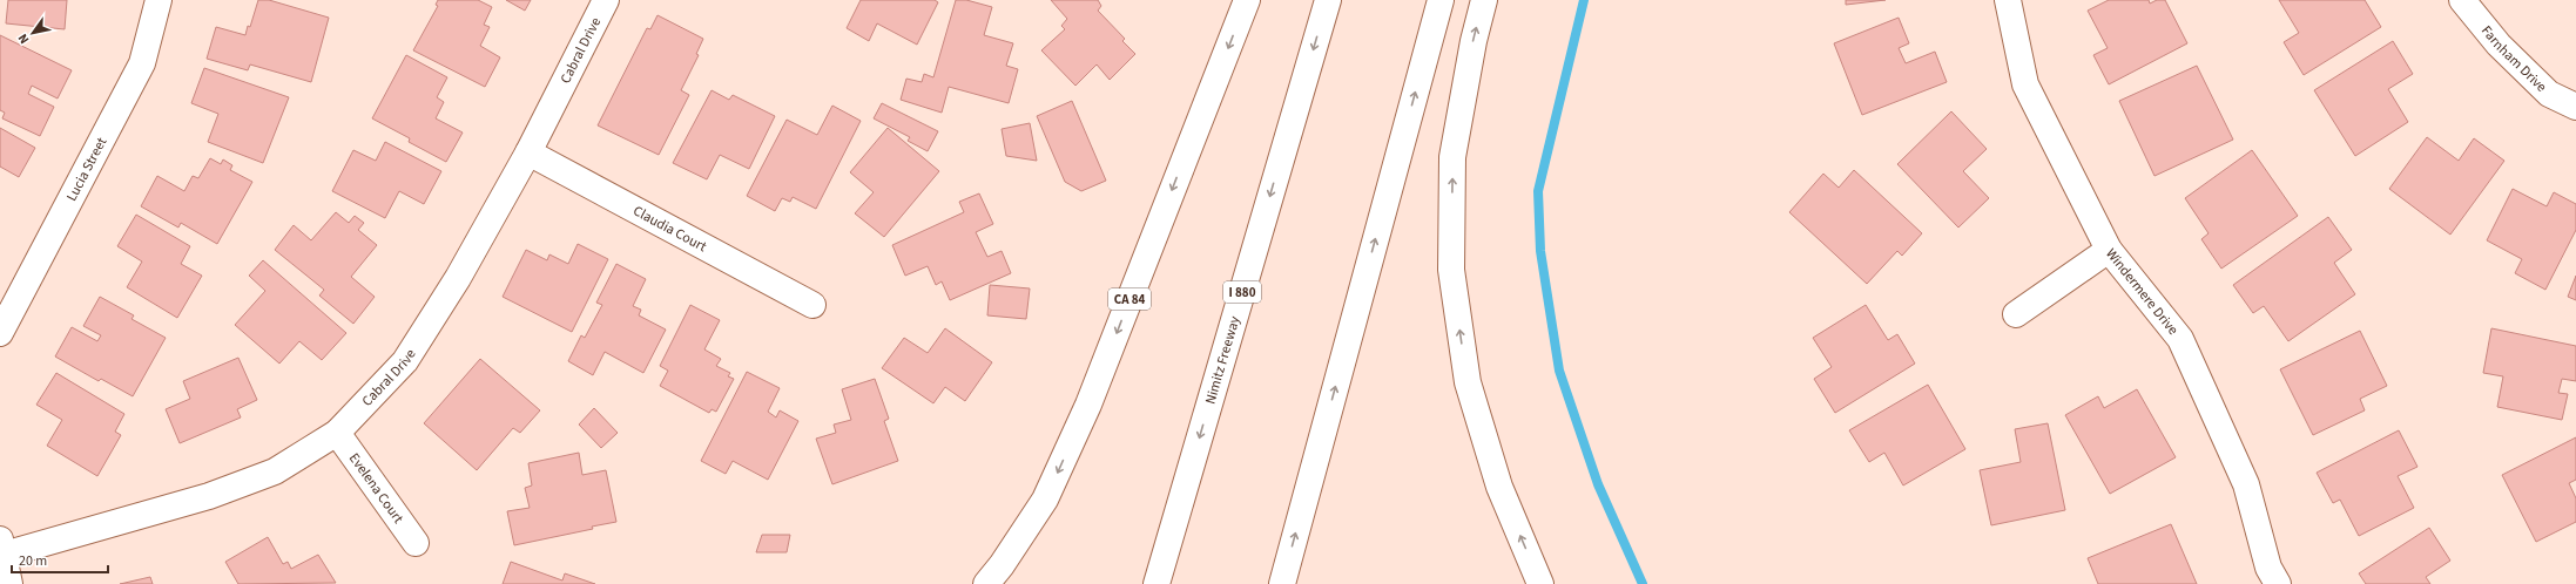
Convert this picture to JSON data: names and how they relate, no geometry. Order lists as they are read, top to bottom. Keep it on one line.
{"streets":{"main road":["Cabral Drive","Farnham Drive","Lucia Street","Claudia Court","Windermere Drive","I 880","CA 84","Nimitz Freeway","Evelena Court"]},"crossings":[["Cabral Drive","Claudia Court"],["Cabral Drive","Evelena Court"]],"scale_bar":"20 m","north":"bottom left"}
